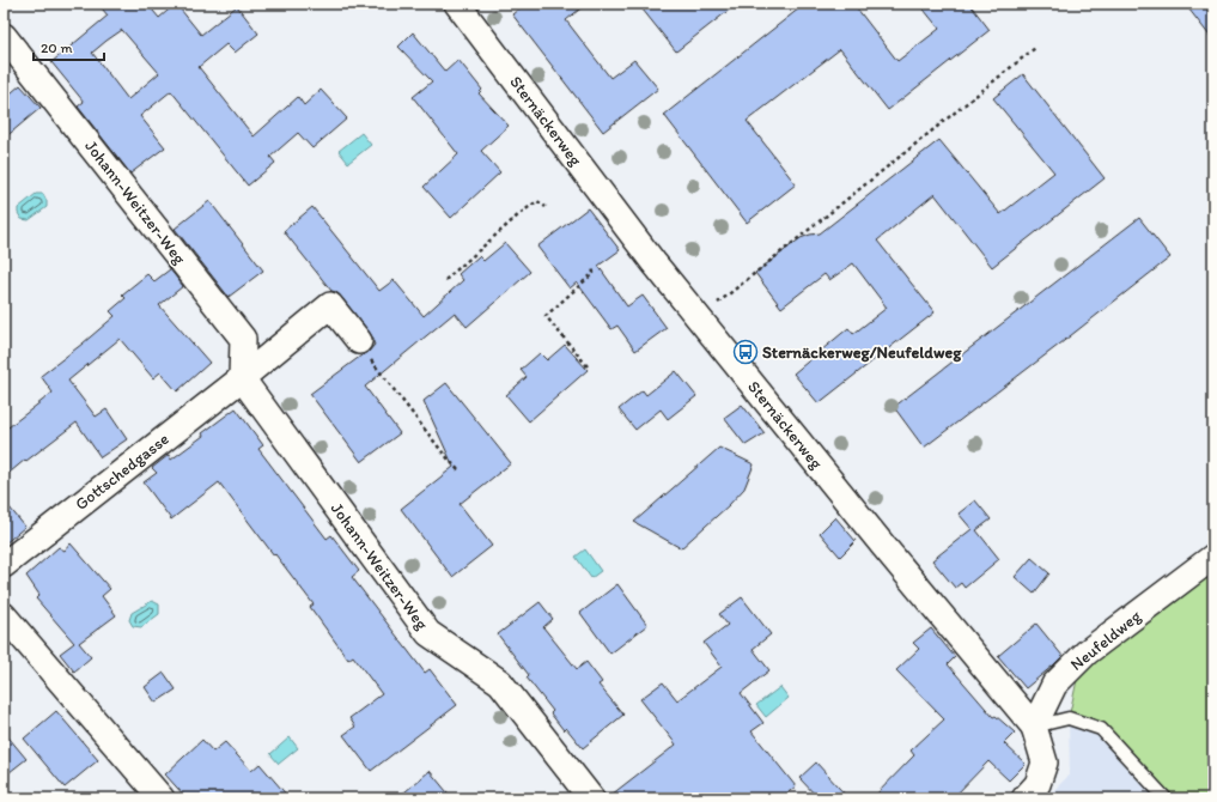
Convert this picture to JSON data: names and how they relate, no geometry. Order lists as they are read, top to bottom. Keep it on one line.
{"streets":{"street":["Sternäckerweg","Johann-Weitzer-Weg","Gottschedgasse","Neufeldweg"]},"crossings":[["Sternäckerweg","Neufeldweg"],["Johann-Weitzer-Weg","Gottschedgasse"]],"places":{"bus stop":["Sternäckerweg/Neufeldweg"]},"scale_bar":"20 m"}
